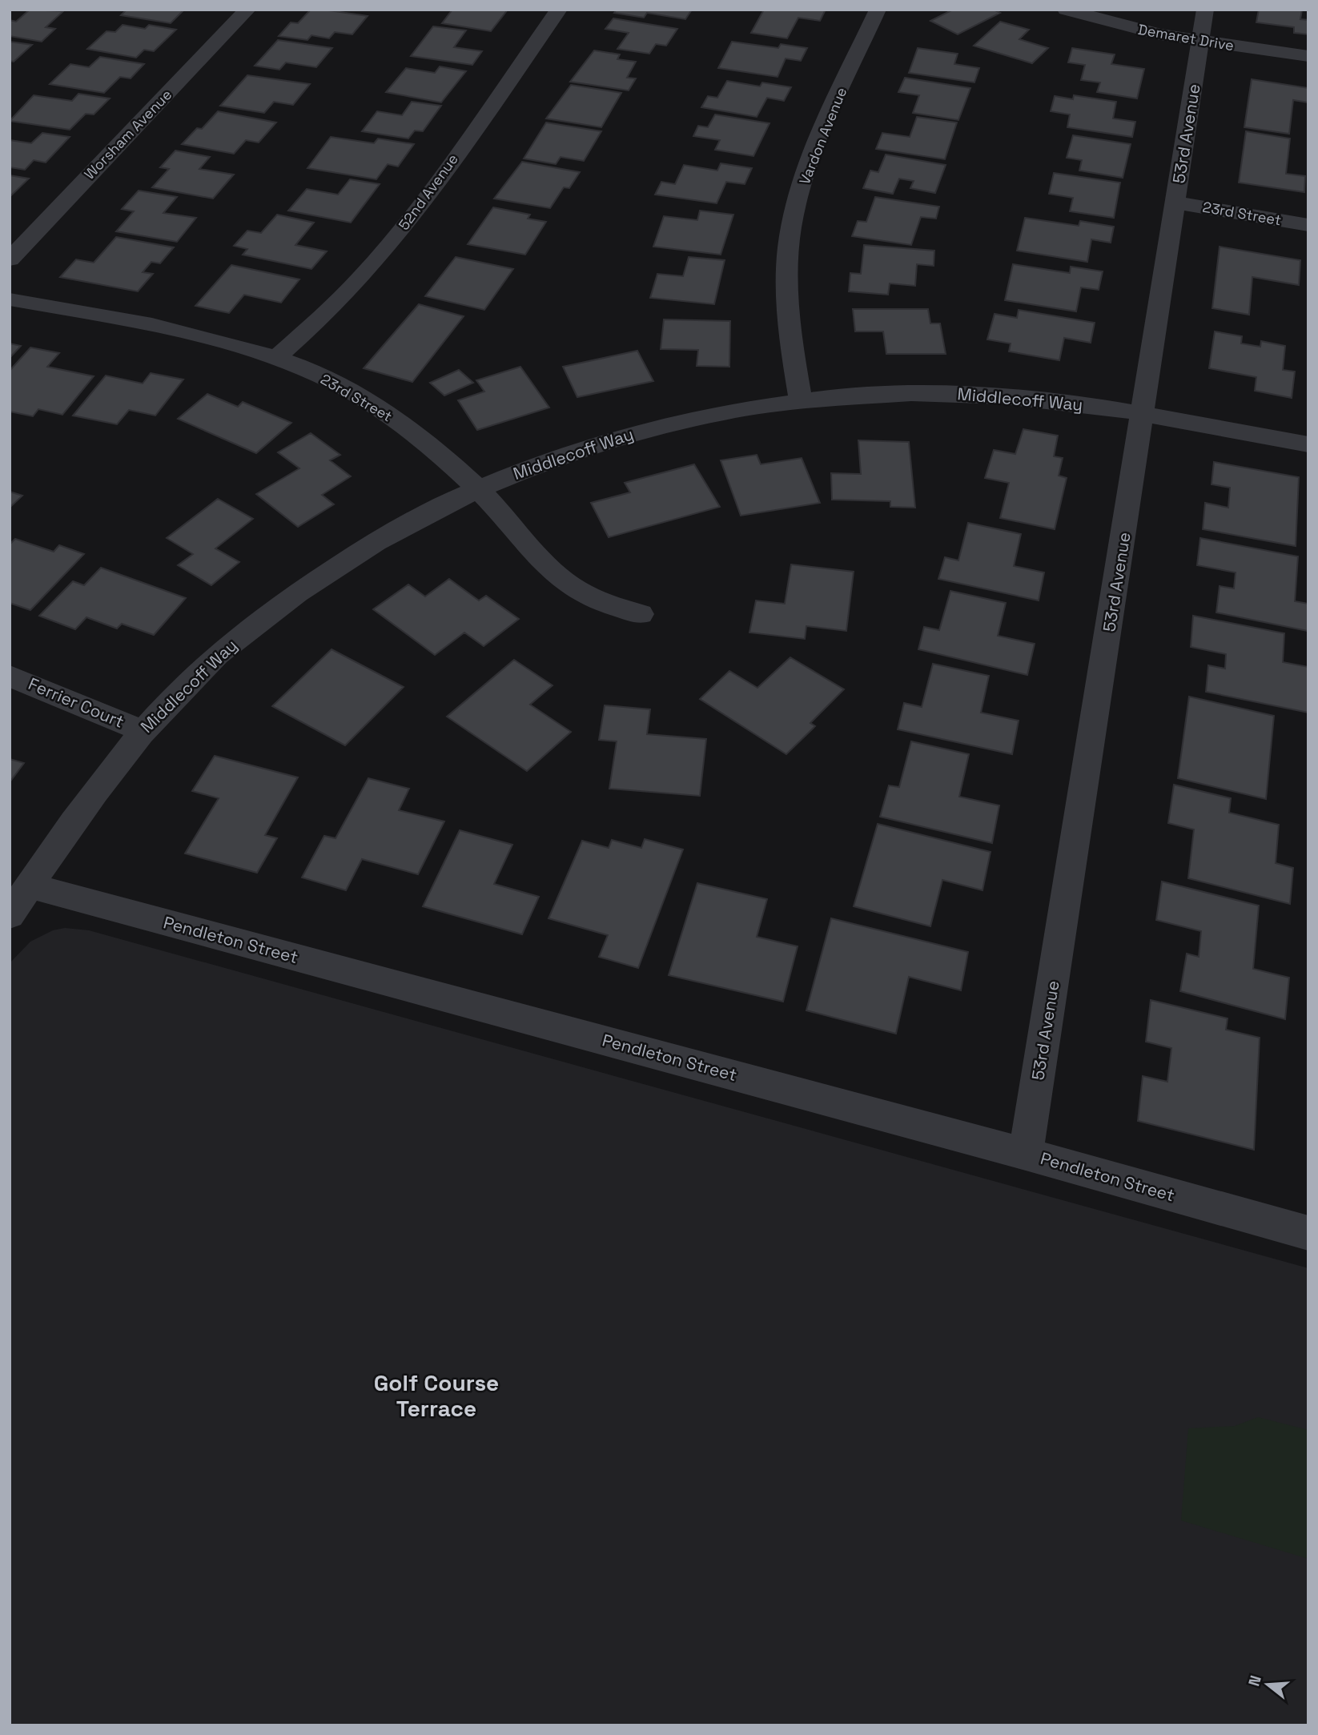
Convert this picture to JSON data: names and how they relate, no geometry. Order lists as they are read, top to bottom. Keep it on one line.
{"streets":{"street":["Demaret Drive","53rd Avenue","Worsham Avenue","Vardon Avenue","52nd Avenue","23rd Street","Middlecoff Way","Ferrier Court","Pendleton Street"]},"crossings":[["Demaret Drive","53rd Avenue"],["53rd Avenue","23rd Street"],["53rd Avenue","Middlecoff Way"],["53rd Avenue","Pendleton Street"],["Vardon Avenue","Middlecoff Way"],["52nd Avenue","23rd Street"],["23rd Street","Middlecoff Way"],["Middlecoff Way","Ferrier Court"],["Middlecoff Way","Pendleton Street"]],"districts":["Golf Course Terrace"],"north":"left"}
